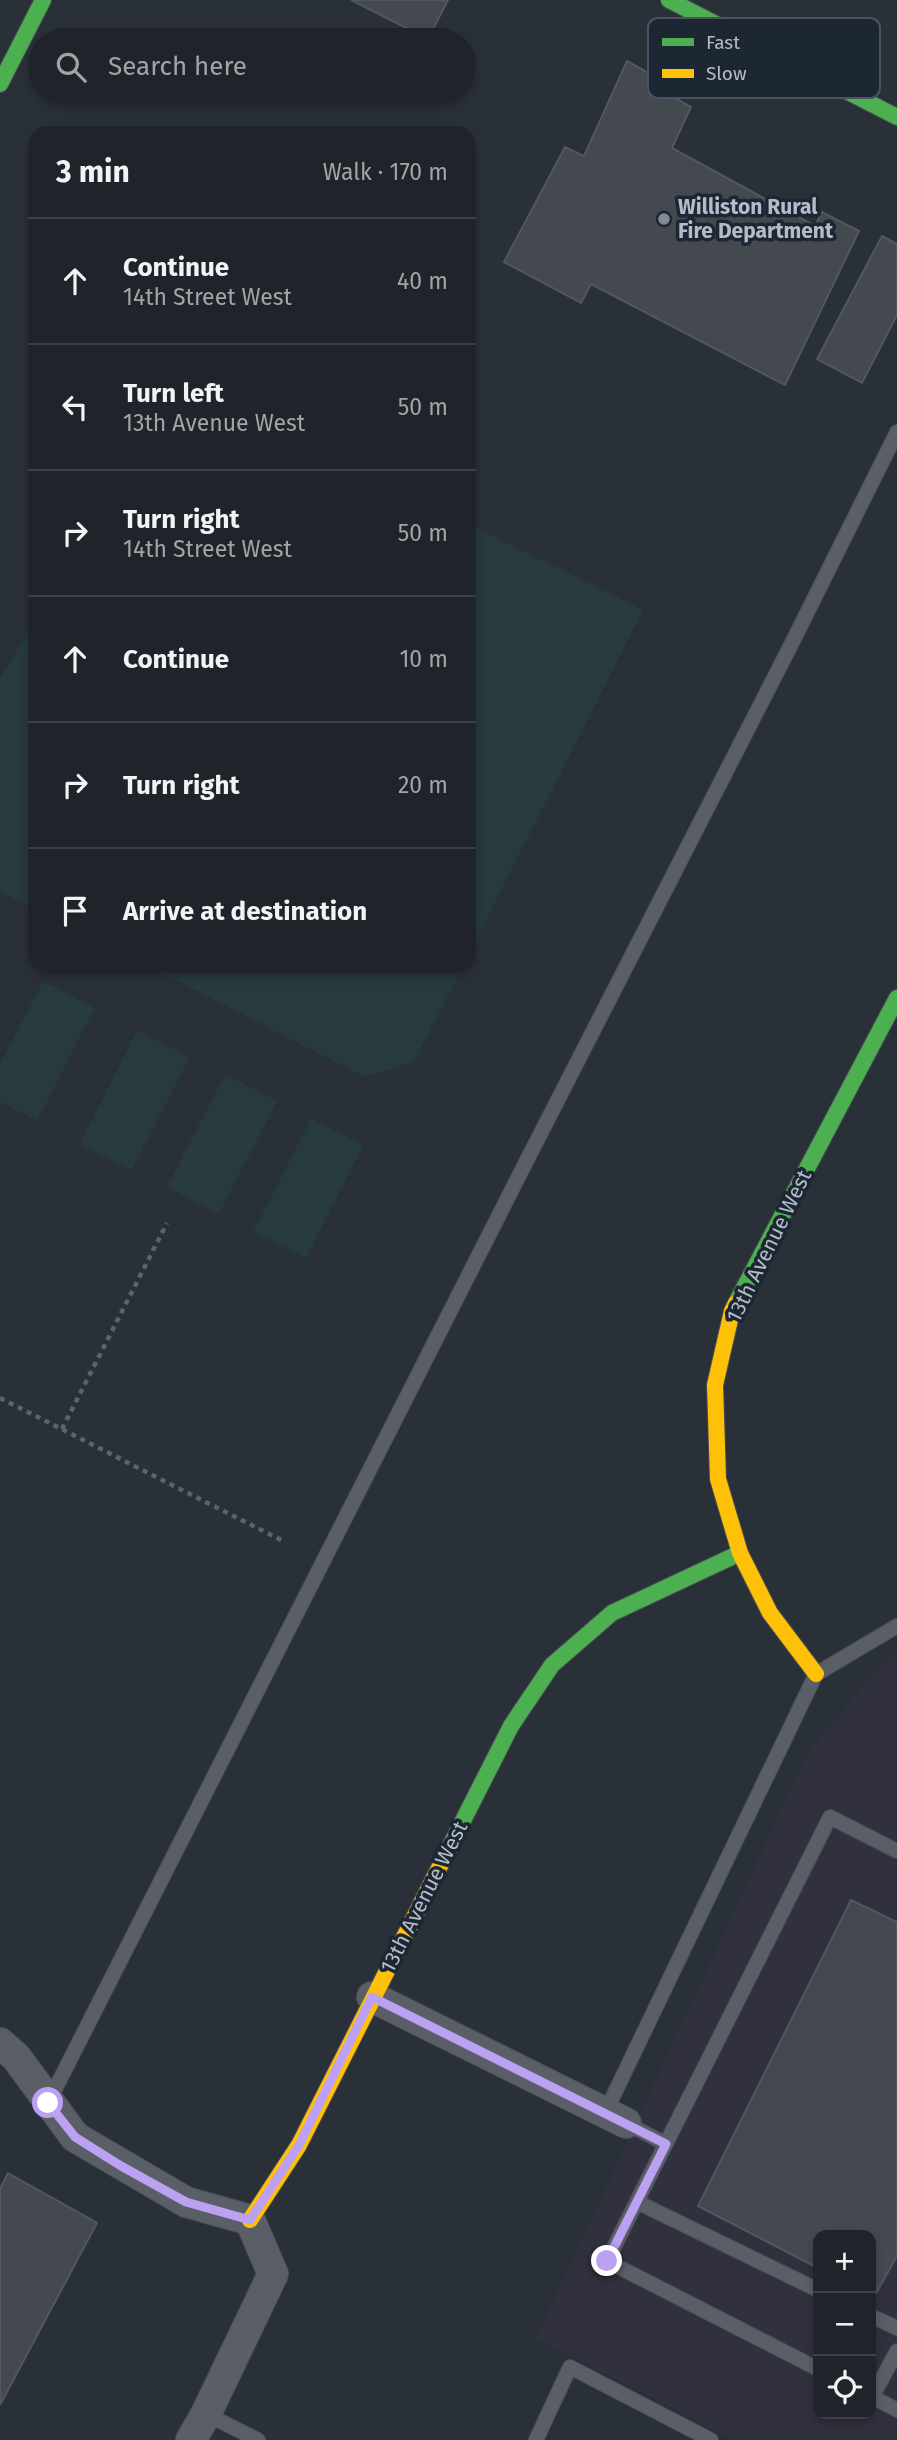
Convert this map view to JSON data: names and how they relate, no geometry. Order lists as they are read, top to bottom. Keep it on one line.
{"streets":{"street":["13th Avenue West"]},"places":["Williston Rural Fire Department"],"legend":["Fast","Slow"],"page":{"search":"Search here","heading":["3 min","Walk · 170 m"],"list":[["Continue","14th Street West","40 m"],["Turn left","13th Avenue West","50 m"],["Turn right","14th Street West","50 m"],["Continue","10 m"],["Turn right","20 m"],"Arrive at destination"],"map_buttons":["+","−"]}}
